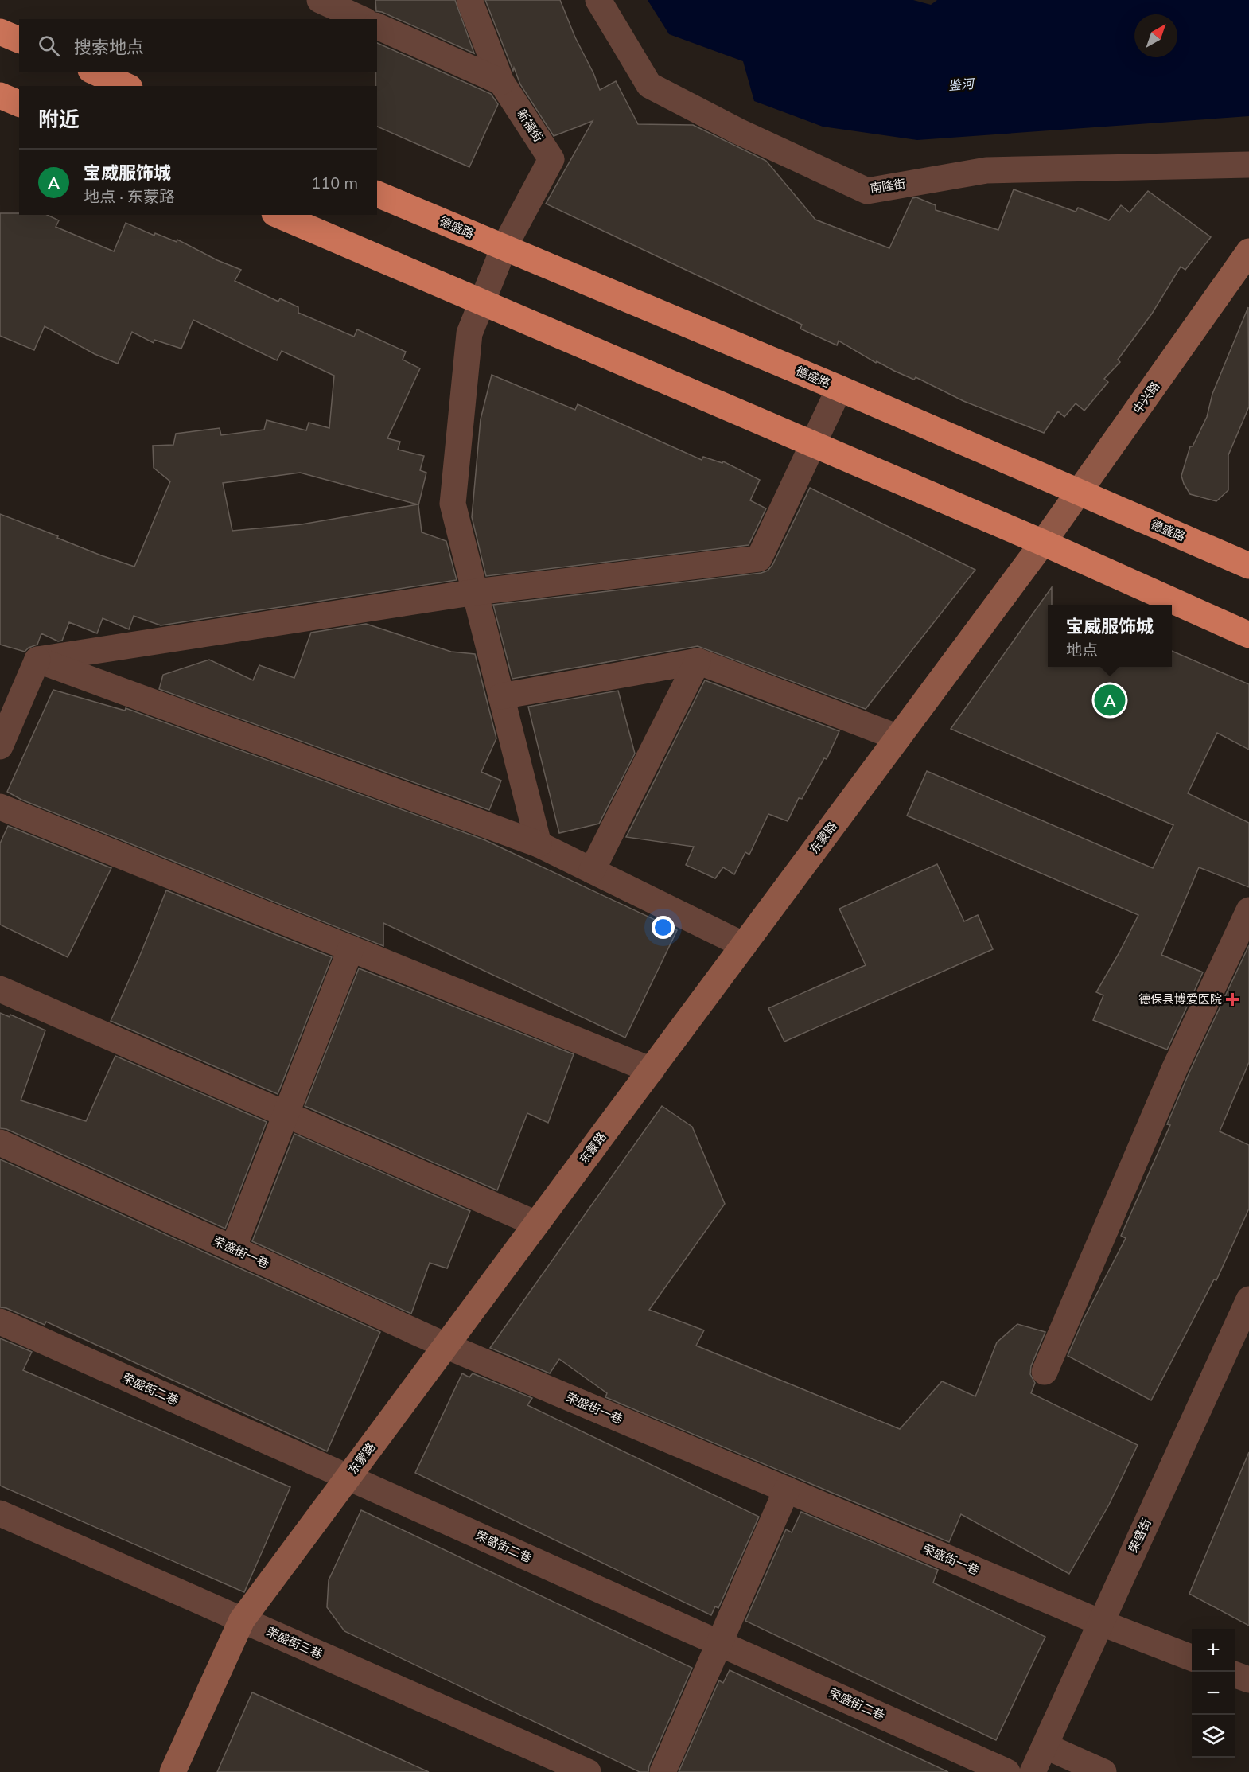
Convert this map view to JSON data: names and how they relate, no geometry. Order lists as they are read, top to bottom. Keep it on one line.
{"streets":{"highway":["德盛路"],"street":["新福街","南隆街","中兴路","东蒙路","荣盛街一巷","荣盛街二巷","荣盛街","荣盛街三巷"]},"crossings":[["新福街","德盛路"],["德盛路","中兴路"],["中兴路","东蒙路"],["东蒙路","荣盛街一巷"],["东蒙路","荣盛街二巷"],["东蒙路","荣盛街三巷"],["荣盛街一巷","荣盛街"]],"water":["鉴河"],"places":{"health":["德保县博爱医院"]},"north":"top right","page":{"search":"搜索地点","heading":"附近","list":[{"mark":"A","name":"宝威服饰城","note":"地点 · 东蒙路","value":"110 m"}],"popup":["宝威服饰城","地点"],"pins":"A","map_buttons":["+","−"]}}
